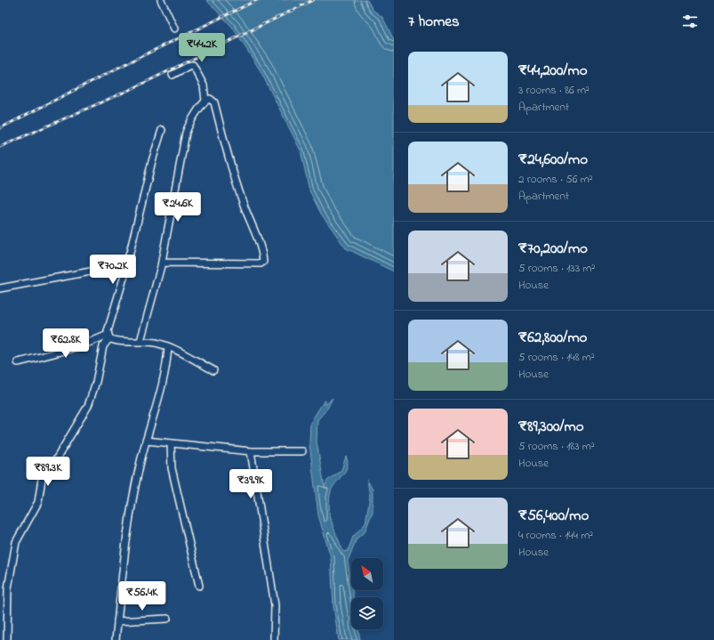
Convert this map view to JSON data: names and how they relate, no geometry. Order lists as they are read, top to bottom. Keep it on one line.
{"north":"top left","page":{"heading":"7 homes","price":["₹44.2K","₹24.6K","₹70.2K","₹62.8K","₹89.3K","₹39.9K","₹56.4K"],"list":[{"name":"₹44,200/mo","note":"3 rooms · 86 m² · Apartment"},{"name":"₹24,600/mo","note":"2 rooms · 56 m² · Apartment"},{"name":"₹70,200/mo","note":"5 rooms · 133 m² · House"},{"name":"₹62,800/mo","note":"5 rooms · 148 m² · House"},{"name":"₹89,300/mo","note":"5 rooms · 183 m² · House"},{"name":"₹56,400/mo","note":"4 rooms · 144 m² · House"}]}}
